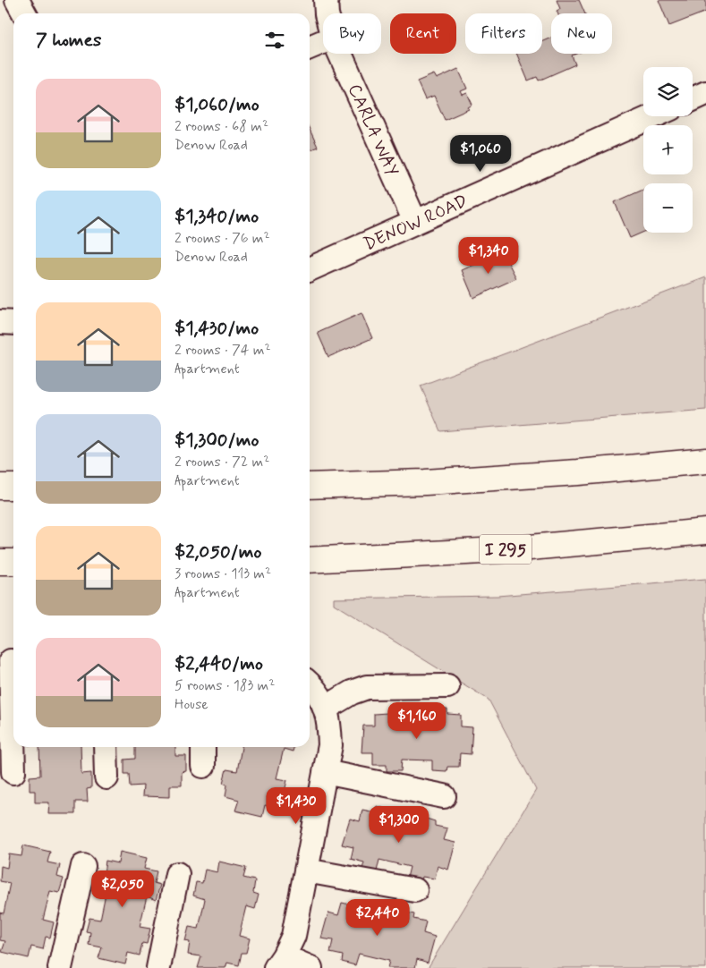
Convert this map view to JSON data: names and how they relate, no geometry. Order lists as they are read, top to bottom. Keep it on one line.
{"streets":{"highway":["I 295"],"street":["CARLA WAY","DENOW ROAD"]},"crossings":[["CARLA WAY","DENOW ROAD"]],"page":{"chip":["Buy","Rent","Filters","New"],"heading":"7 homes","map_buttons":["+","−"],"list":[{"name":"$1,060/mo","note":"2 rooms · 68 m² · Denow Road"},{"name":"$1,340/mo","note":"2 rooms · 76 m² · Denow Road"},{"name":"$1,430/mo","note":"2 rooms · 74 m² · Apartment"},{"name":"$1,300/mo","note":"2 rooms · 72 m² · Apartment"},{"name":"$2,050/mo","note":"3 rooms · 113 m² · Apartment"},{"name":"$2,440/mo","note":"5 rooms · 183 m² · House"}],"price":["$1,060","$1,340","$1,160","$1,430","$1,300","$2,050","$2,440"]}}
